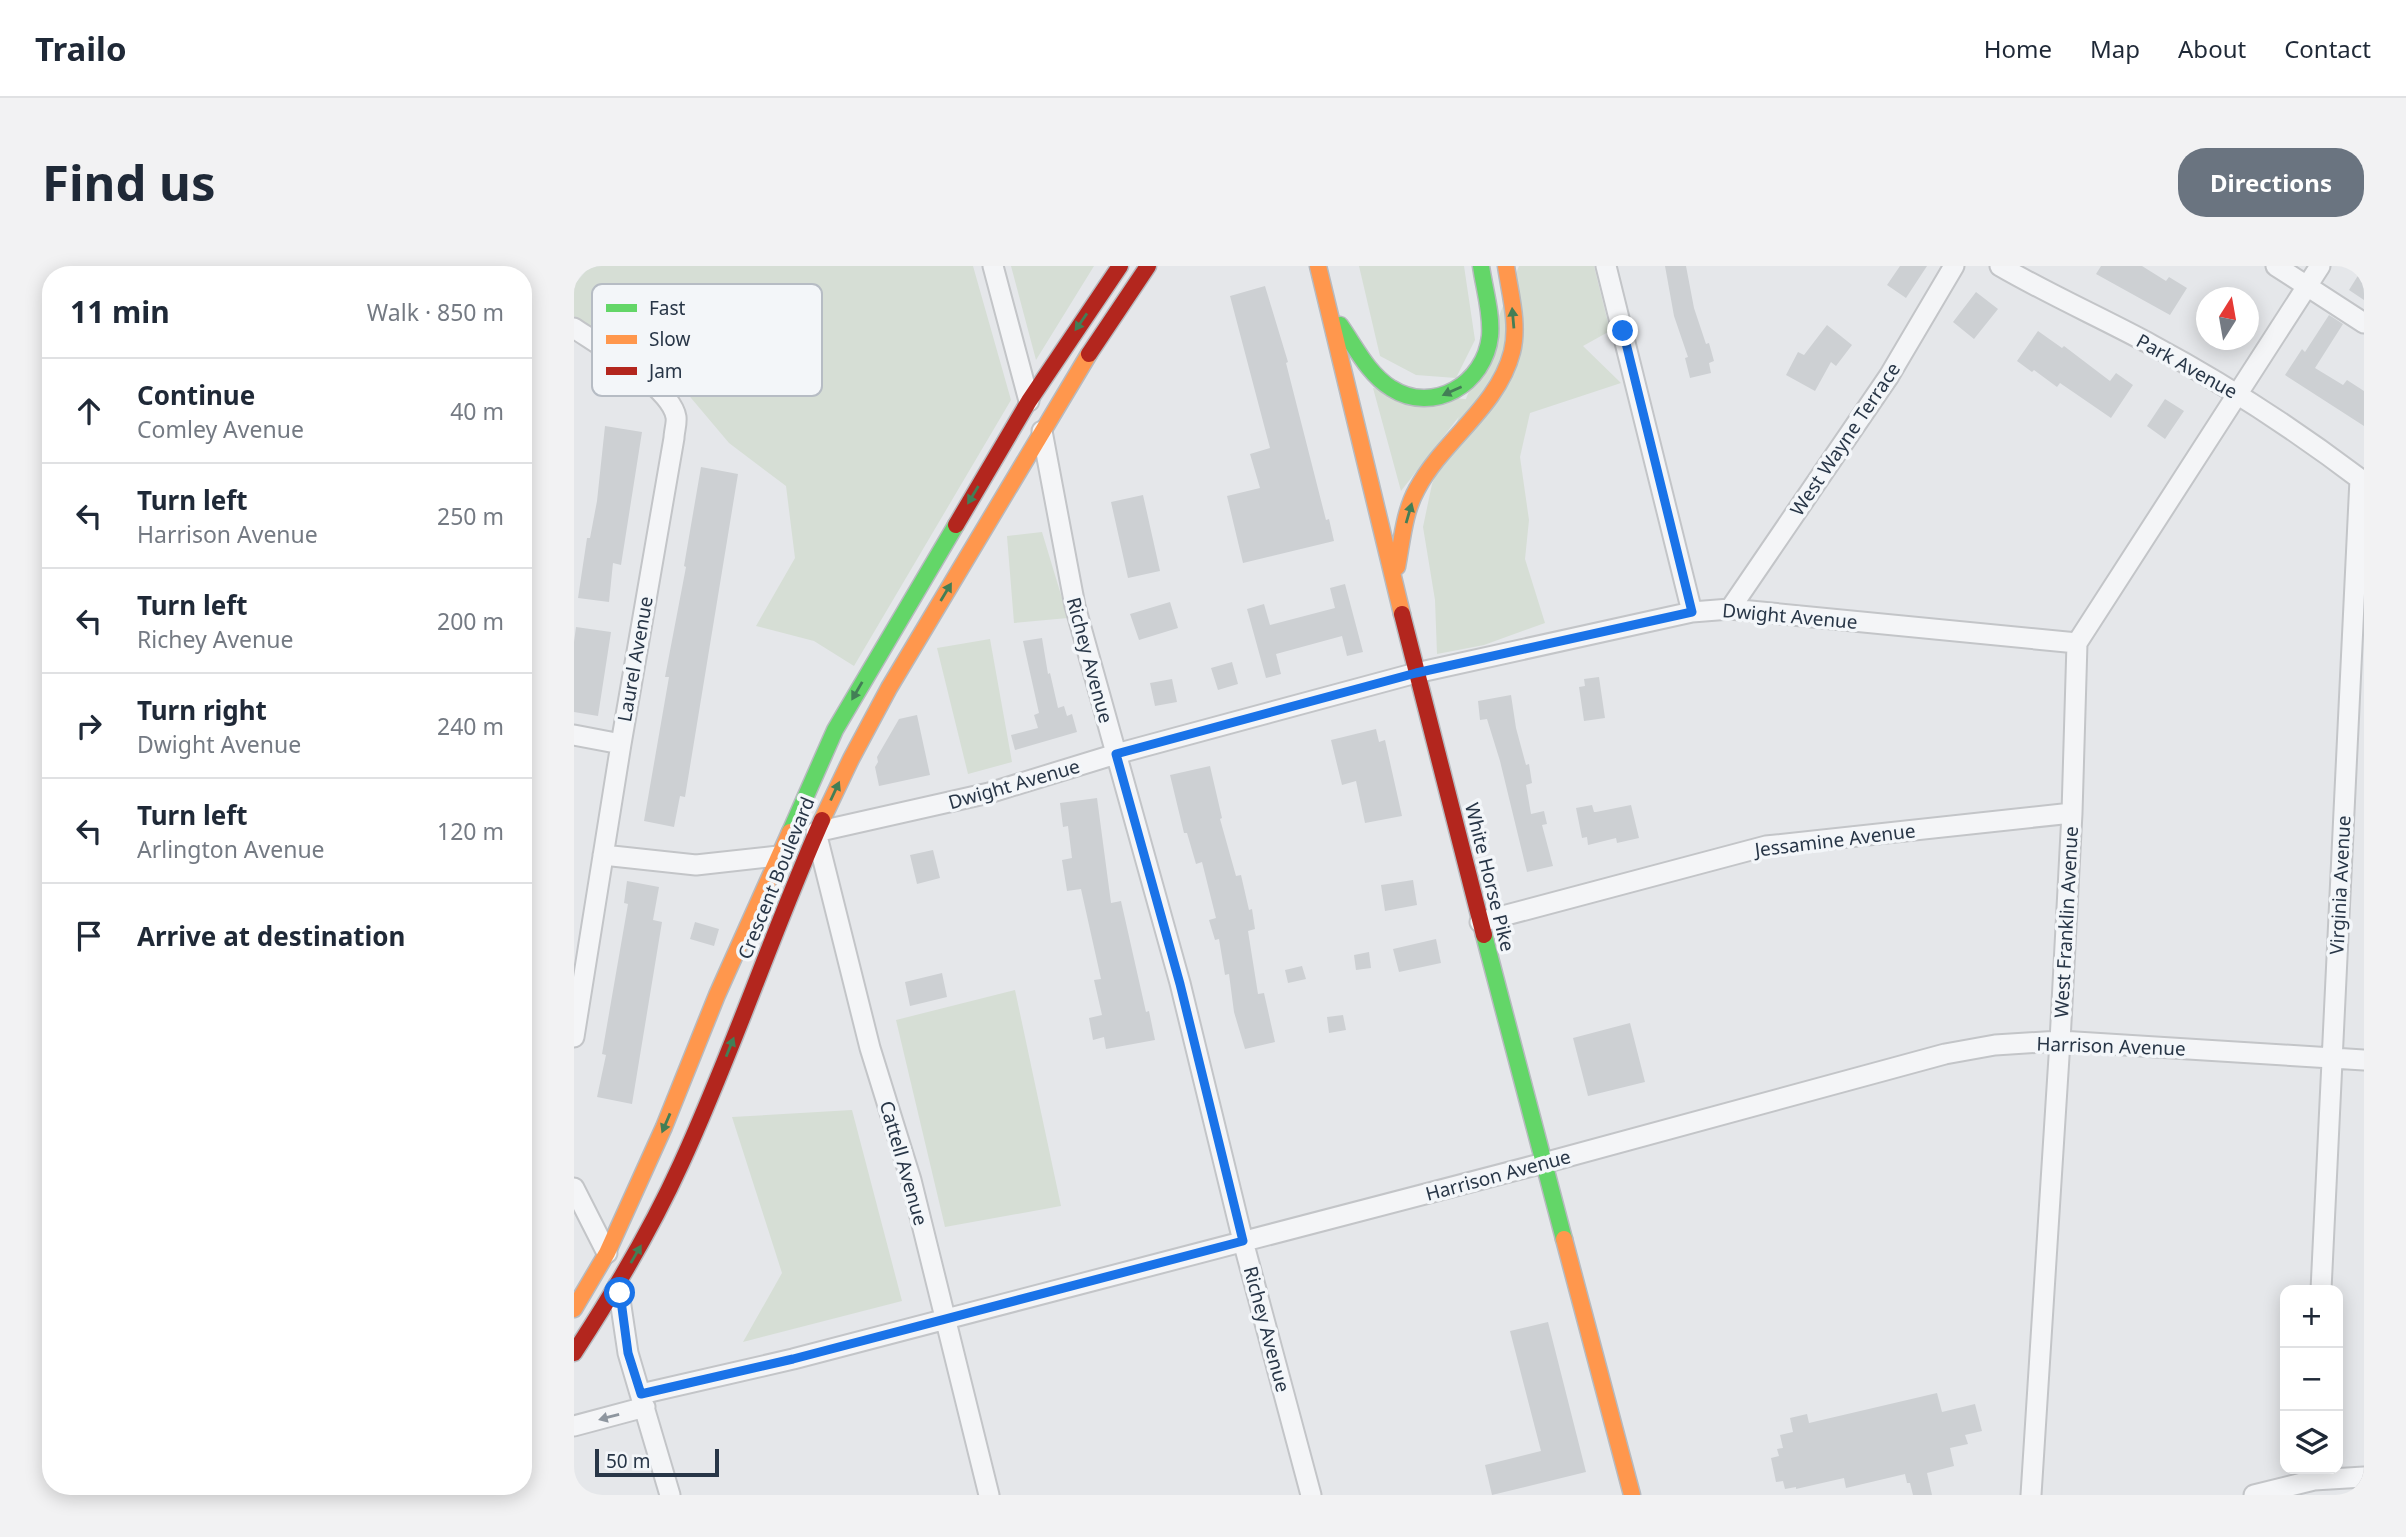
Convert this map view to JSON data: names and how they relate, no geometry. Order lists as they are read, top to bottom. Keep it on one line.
{"streets":{"highway":["White Horse Pike","Crescent Boulevard"],"street":["Park Avenue","West Wayne Terrace","Dwight Avenue","Laurel Avenue","Richey Avenue","Jessamine Avenue","Virginia Avenue","West Franklin Avenue","Harrison Avenue","Cattell Avenue"]},"crossings":[["Park Avenue","Virginia Avenue"],["West Wayne Terrace","Dwight Avenue"],["Dwight Avenue","Richey Avenue"],["Dwight Avenue","White Horse Pike"],["Dwight Avenue","Crescent Boulevard"],["Dwight Avenue","West Franklin Avenue"],["Dwight Avenue","Cattell Avenue"],["Richey Avenue","Crescent Boulevard"],["Richey Avenue","Harrison Avenue"],["Jessamine Avenue","White Horse Pike"],["Jessamine Avenue","West Franklin Avenue"],["White Horse Pike","Harrison Avenue"],["Crescent Boulevard","Cattell Avenue"],["Virginia Avenue","Harrison Avenue"],["West Franklin Avenue","Harrison Avenue"],["Harrison Avenue","Cattell Avenue"]],"legend":["Fast","Slow","Jam"],"scale_bar":"50 m","north":"top","page":{"header":"Trailo","nav":["Home","Map","About","Contact"],"buttons":"Directions","title":"Find us","heading":["11 min","Walk · 850 m"],"list":[["Continue","Comley Avenue","40 m"],["Turn left","Harrison Avenue","250 m"],["Turn left","Richey Avenue","200 m"],["Turn right","Dwight Avenue","240 m"],["Turn left","Arlington Avenue","120 m"],"Arrive at destination"],"map_buttons":["+","−"],"scale":"50 m"}}
